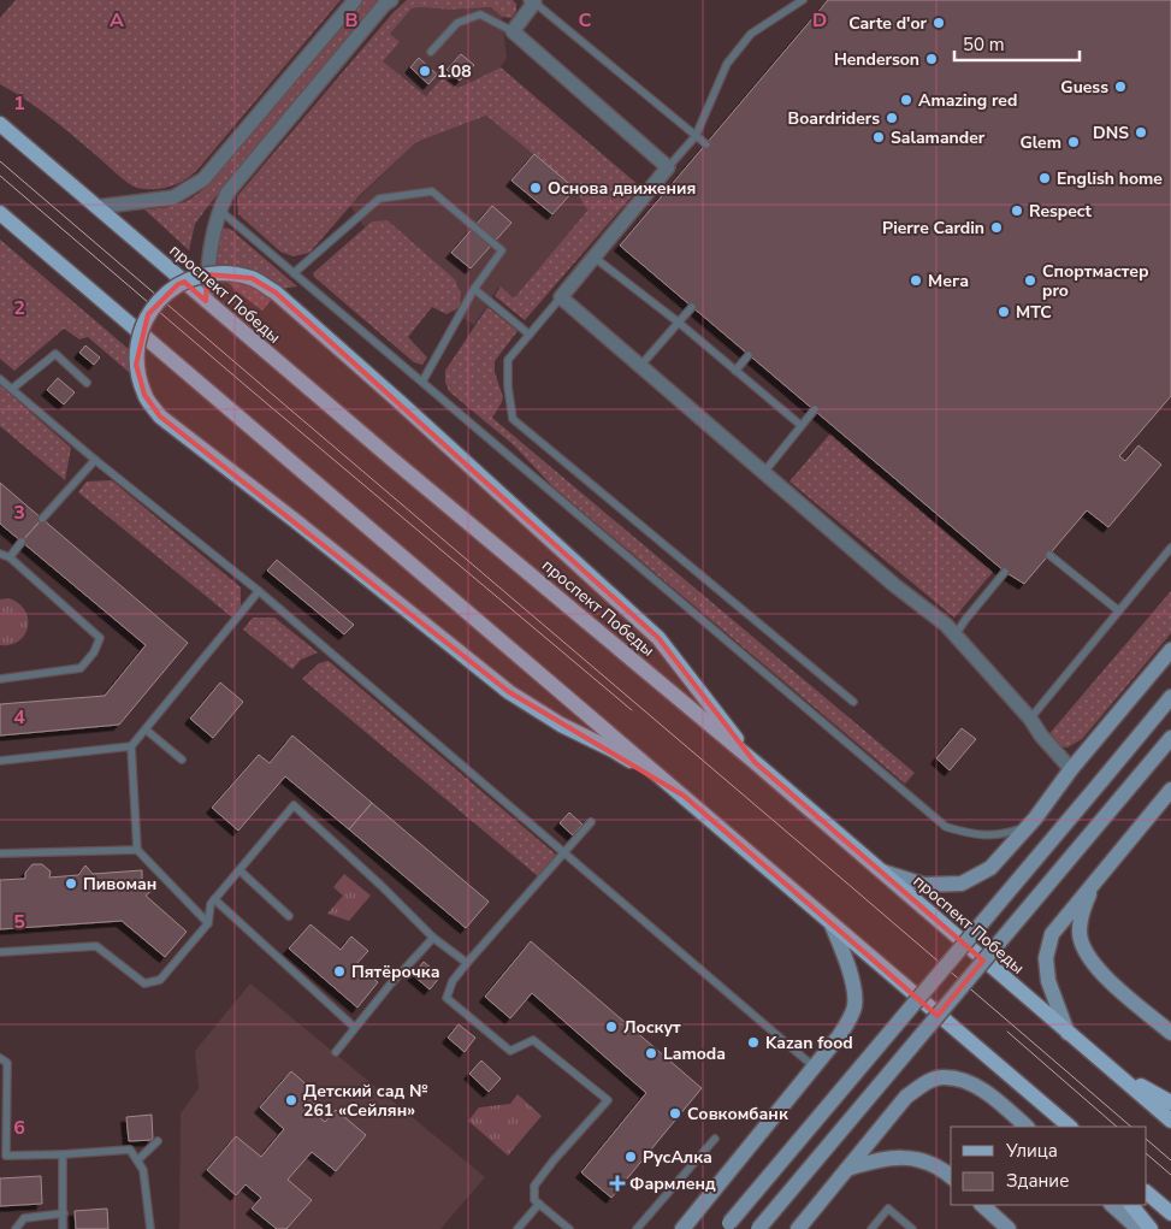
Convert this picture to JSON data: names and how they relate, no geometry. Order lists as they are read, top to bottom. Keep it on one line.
{"streets":{"main road":["проспект Победы"]},"places":{"other":["Carte d'or","Henderson","1.08","Guess","Amazing red","Boardriders","DNS","Salamander","Glem","English home","Основа движения","Respect","Pierre Cardin","Мега","Спортмастер pro","МТС","Пивоман","Пятёрочка","Лоскут","Kazan food","Lamoda","Детский сад № 261 «Сейлян»","Совкомбанк","РусАлка"],"health":["Фармленд"]},"legend":["Улица","Здание"],"scale_bar":"50 m","grid":{"columns":["A","B","C","D"],"rows":["1","2","3","4","5","6"]}}
